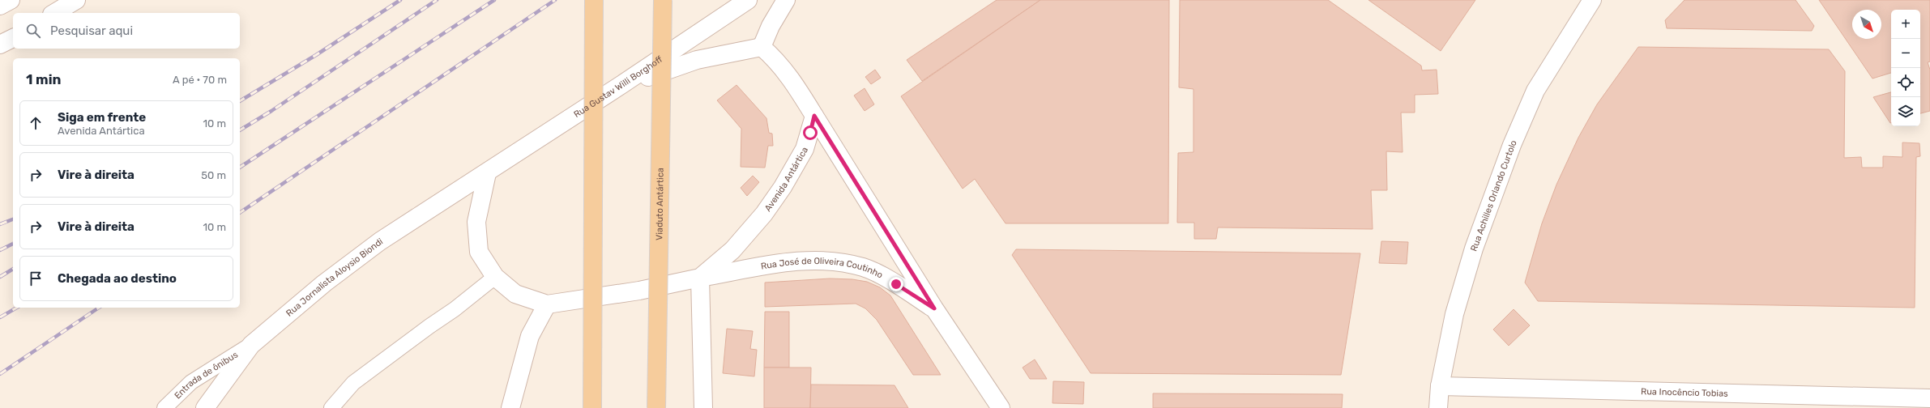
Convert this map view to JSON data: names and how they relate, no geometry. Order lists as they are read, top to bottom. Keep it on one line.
{"streets":{"main road":["Viaduto Antártica"],"street":["Rua Gustav Willi Borghoff","Avenida Antártica","Rua Achilles Orlando Curtolo","Rua José de Oliveira Coutinho","Rua Jornalista Aloysio Biondi","Rua Inocêncio Tobias"],"lane":["Entrada de ônibus"]},"crossings":[["Rua Gustav Willi Borghoff","Rua Jornalista Aloysio Biondi"],["Avenida Antártica","Rua José de Oliveira Coutinho"],["Rua Achilles Orlando Curtolo","Rua Inocêncio Tobias"],["Rua Jornalista Aloysio Biondi","Entrada de ônibus"]],"north":"bottom right","page":{"map_buttons":["+","−"],"search":"Pesquisar aqui","heading":["1 min","A pé · 70 m"],"list":[["Siga em frente","Avenida Antártica","10 m"],["Vire à direita","50 m"],["Vire à direita","10 m"],"Chegada ao destino"]}}
